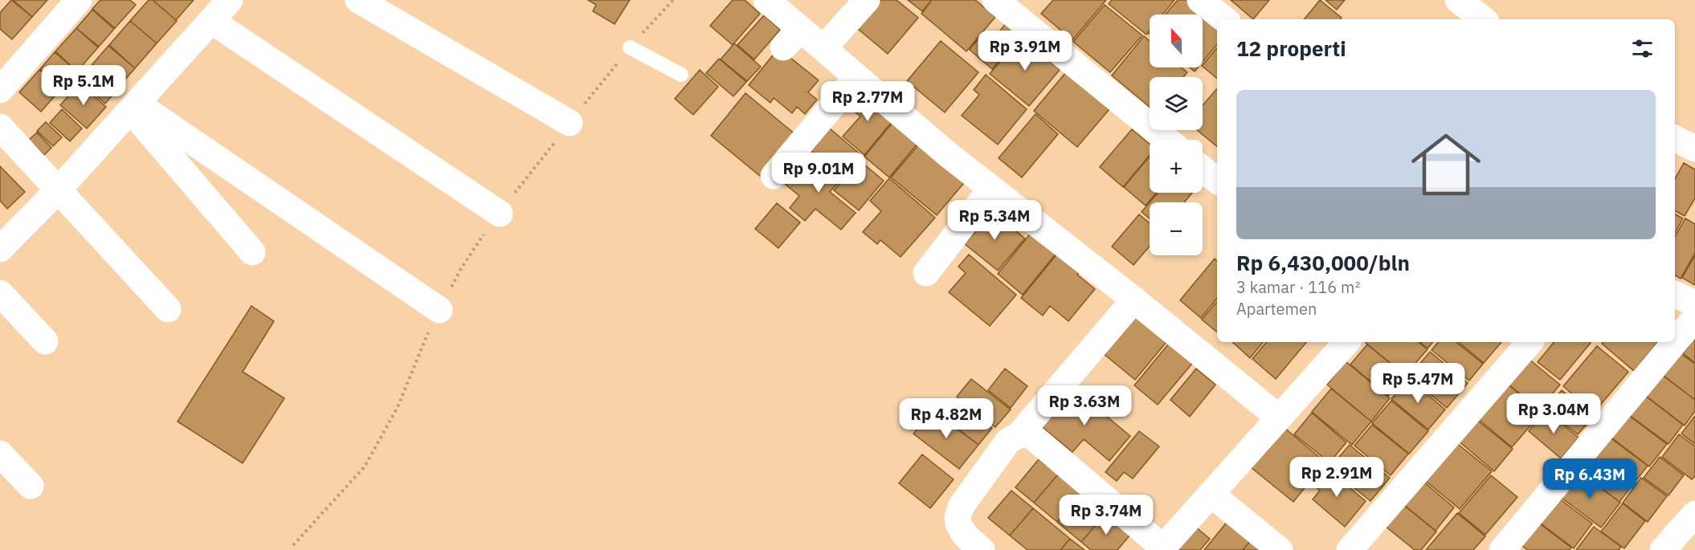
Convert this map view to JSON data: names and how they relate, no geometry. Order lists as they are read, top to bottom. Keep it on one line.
{"north":"top","page":{"map_buttons":["+","−"],"heading":"12 properti","price":["Rp 3.91M","Rp 5.1M","Rp 2.77M","Rp 9.01M","Rp 5.34M","Rp 5.47M","Rp 3.63M","Rp 3.04M","Rp 4.82M","Rp 2.91M","Rp 6.43M","Rp 3.74M"],"list":[{"name":"Rp 6,430,000/bln","note":"3 kamar · 116 m² · Apartemen"}]}}
